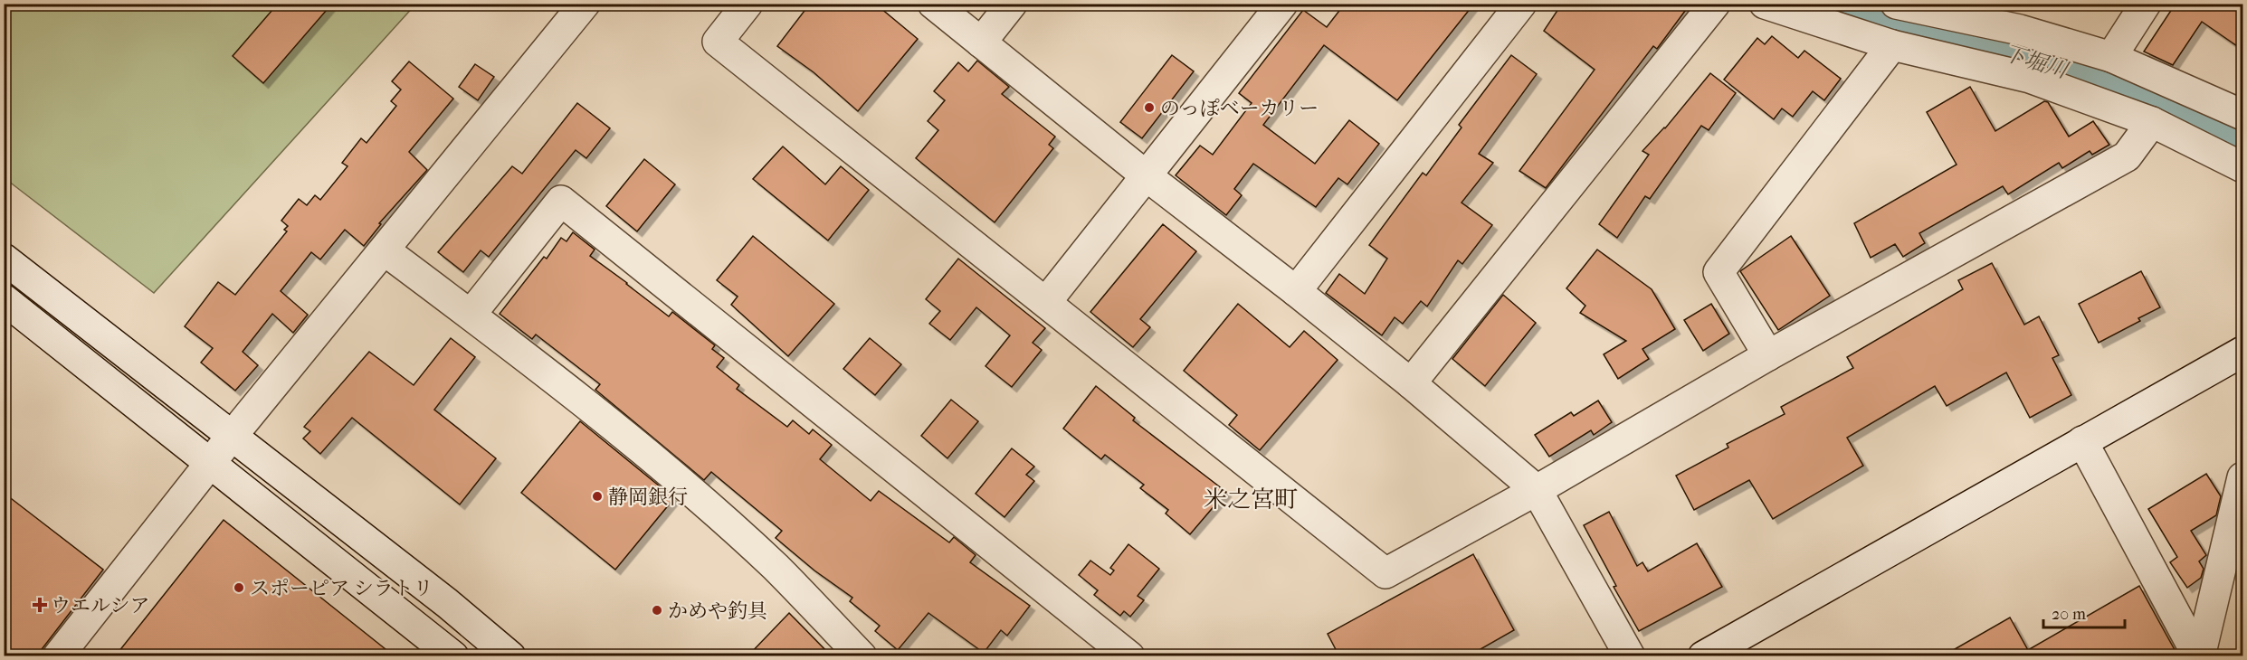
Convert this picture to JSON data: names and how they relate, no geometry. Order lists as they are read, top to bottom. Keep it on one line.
{"districts":["米之宮町"],"water":["下堀川"],"places":{"other":["のっぽベーカリー","静岡銀行","スポーピア シラトリ","かめや釣具"],"health":["ウエルシア"]},"scale_bar":"20 m"}
